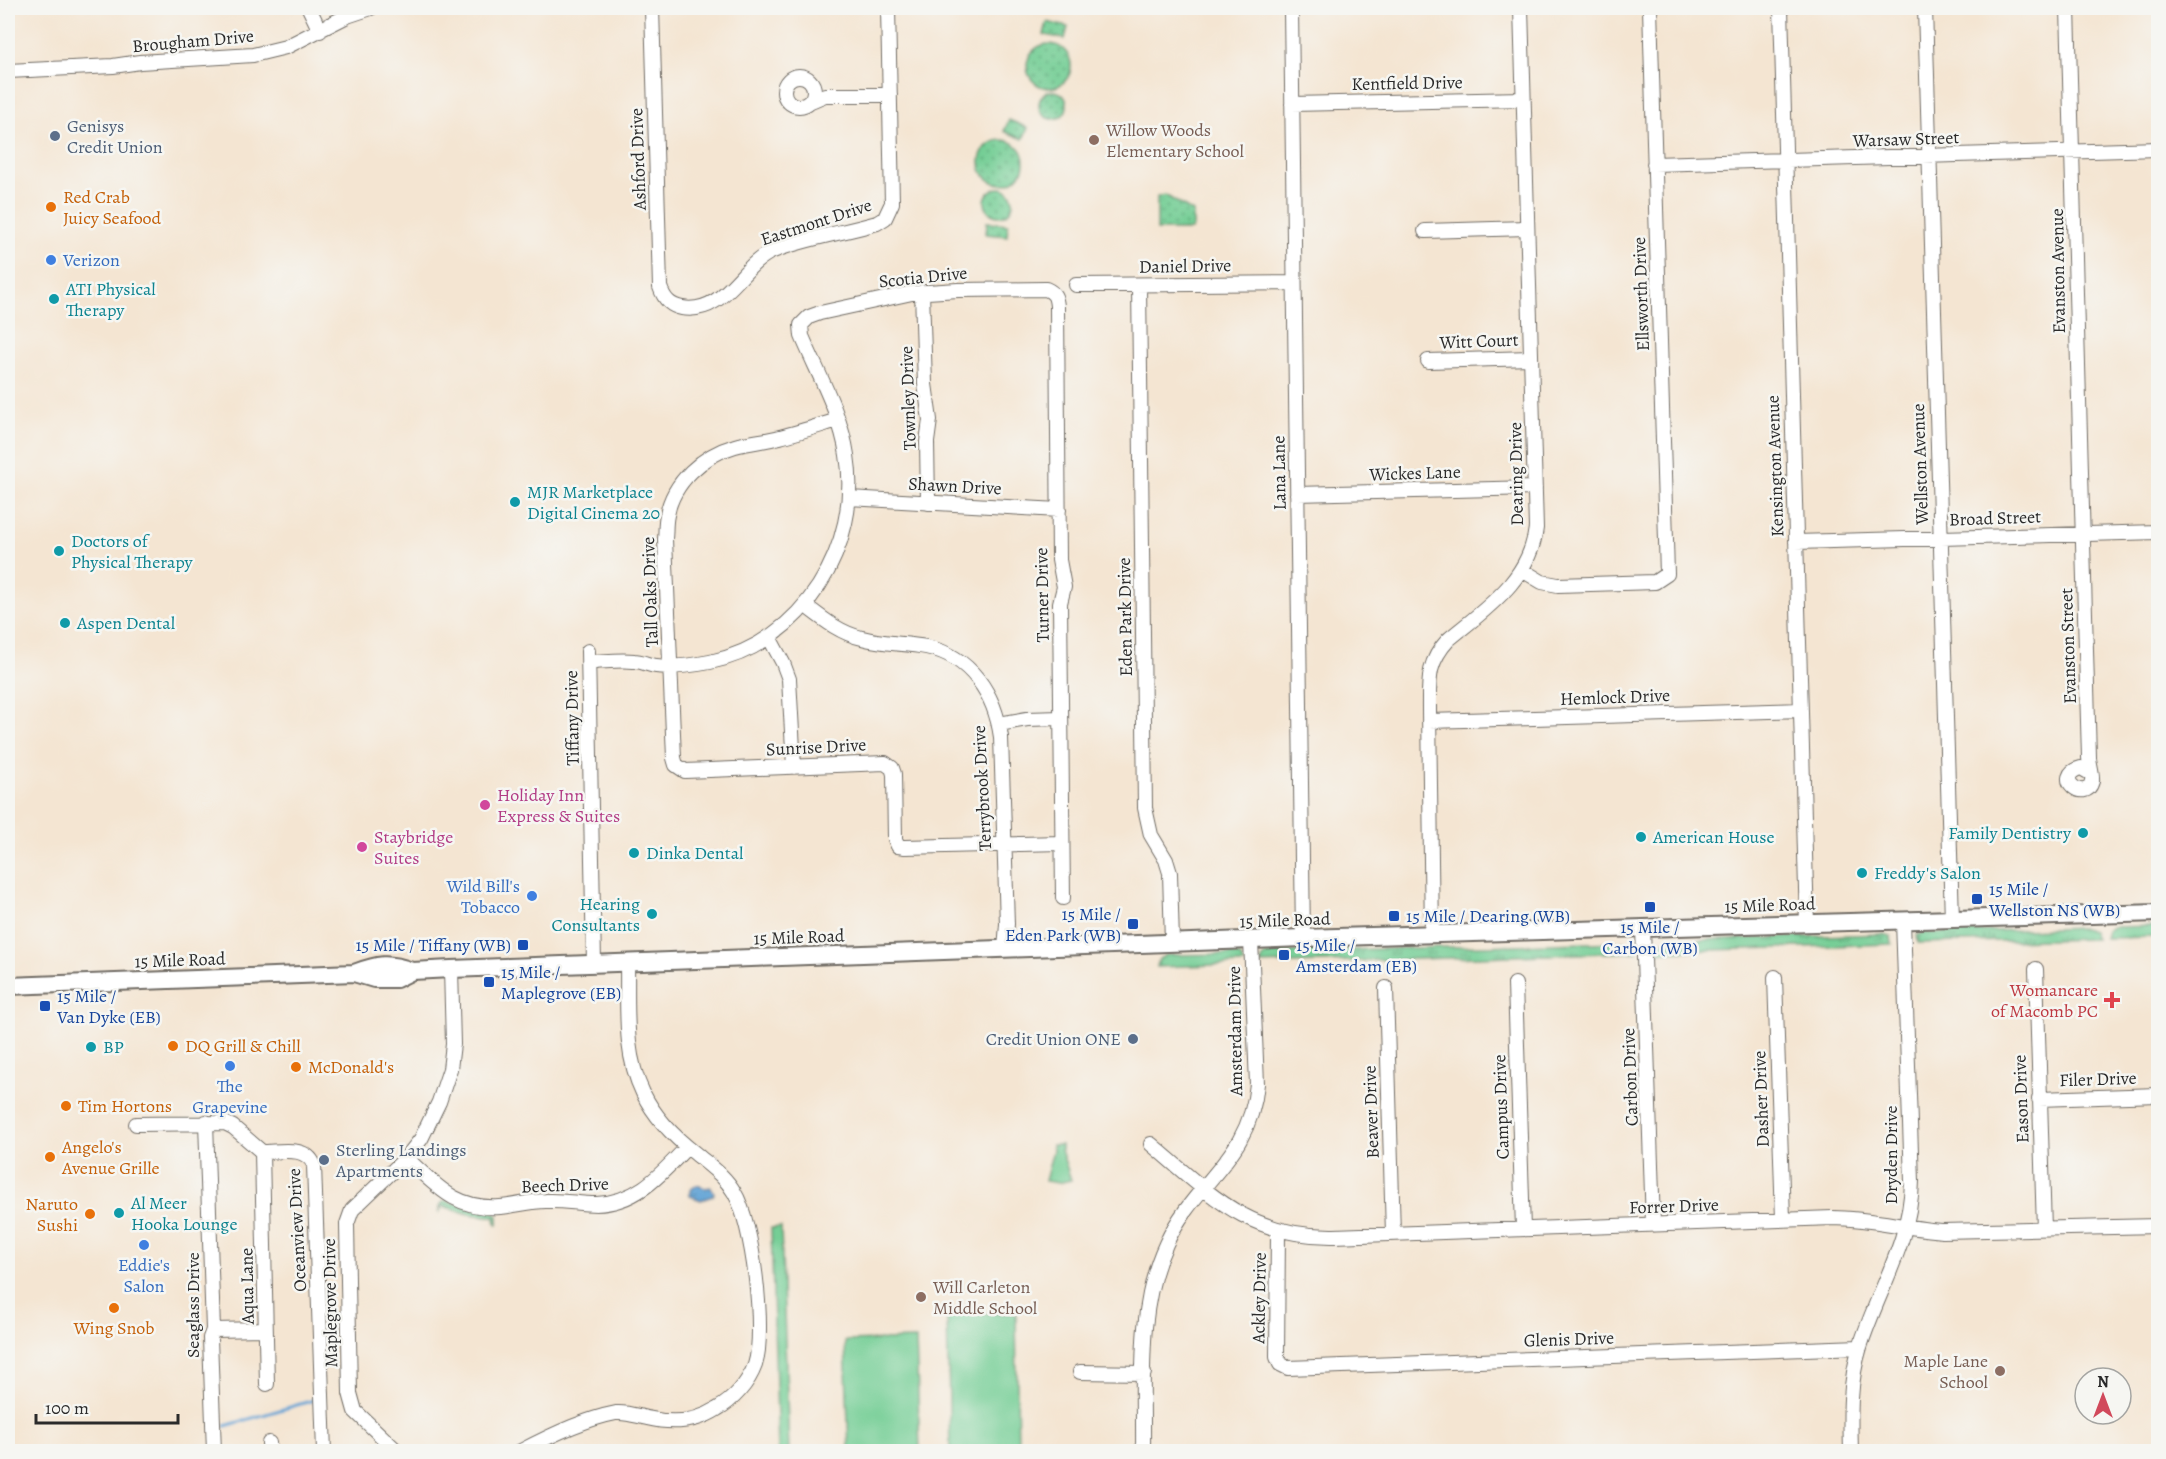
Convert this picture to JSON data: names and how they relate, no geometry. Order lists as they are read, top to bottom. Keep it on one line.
{"streets":{"main road":["15 Mile Road"],"street":["Brougham Drive","Kentfield Drive","Warsaw Street","Ashford Drive","Eastmont Drive","Daniel Drive","Evanston Avenue","Scotia Drive","Ellsworth Drive","Witt Court","Townley Drive","Wellston Avenue","Kensington Avenue","Lana Lane","Wickes Lane","Dearing Drive","Shawn Drive","Broad Street","Tall Oaks Drive","Turner Drive","Eden Park Drive","Evanston Street","Hemlock Drive","Tiffany Drive","Sunrise Drive","Terrybrook Drive","Amsterdam Drive","Carbon Drive","Filer Drive","Dasher Drive","Eason Drive","Campus Drive","Beaver Drive","Dryden Drive","Beech Drive","Forrer Drive","Oceanview Drive","Aqua Lane","Ackley Drive","Maplegrove Drive","Seaglass Drive","Glenis Drive"]},"crossings":[["Kentfield Drive","Lana Lane"],["Kentfield Drive","Dearing Drive"],["Warsaw Street","Evanston Avenue"],["Warsaw Street","Ellsworth Drive"],["Warsaw Street","Wellston Avenue"],["Warsaw Street","Kensington Avenue"],["Ashford Drive","Eastmont Drive"],["Daniel Drive","Lana Lane"],["Daniel Drive","Eden Park Drive"],["Evanston Avenue","Broad Street"],["Evanston Avenue","Evanston Street"],["Scotia Drive","Townley Drive"],["Scotia Drive","Tall Oaks Drive"],["Scotia Drive","Turner Drive"],["Ellsworth Drive","Dearing Drive"],["Witt Court","Dearing Drive"],["Townley Drive","Shawn Drive"],["Wellston Avenue","Broad Street"],["Wellston Avenue","15 Mile Road"],["Kensington Avenue","Broad Street"],["Kensington Avenue","Hemlock Drive"],["Kensington Avenue","15 Mile Road"],["Lana Lane","Wickes Lane"],["Lana Lane","15 Mile Road"],["Wickes Lane","Dearing Drive"],["Dearing Drive","Hemlock Drive"],["Dearing Drive","15 Mile Road"],["Shawn Drive","Turner Drive"],["Broad Street","Evanston Street"],["Tall Oaks Drive","Tiffany Drive"],["Tall Oaks Drive","Sunrise Drive"],["Turner Drive","Sunrise Drive"],["Eden Park Drive","15 Mile Road"],["Tiffany Drive","15 Mile Road"],["Sunrise Drive","Terrybrook Drive"],["Terrybrook Drive","15 Mile Road"],["15 Mile Road","Amsterdam Drive"],["15 Mile Road","Carbon Drive"],["15 Mile Road","Dryden Drive"],["15 Mile Road","Maplegrove Drive"],["Amsterdam Drive","Forrer Drive"],["Carbon Drive","Forrer Drive"],["Filer Drive","Eason Drive"],["Dasher Drive","Forrer Drive"],["Eason Drive","Forrer Drive"],["Campus Drive","Forrer Drive"],["Beaver Drive","Forrer Drive"],["Dryden Drive","Forrer Drive"],["Dryden Drive","Glenis Drive"],["Beech Drive","Maplegrove Drive"],["Forrer Drive","Ackley Drive"],["Oceanview Drive","Aqua Lane"],["Ackley Drive","Glenis Drive"]],"places":{"other":["Genisys Credit Union","Willow Woods Elementary School","Red Crab Juicy Seafood","Verizon","ATI Physical Therapy","MJR Marketplace Digital Cinema 20","Doctors of Physical Therapy","Aspen Dental","Holiday Inn Express & Suites","Family Dentistry","American House","Staybridge Suites","Dinka Dental","Freddy's Salon","Wild Bill's Tobacco","Hearing Consultants","Credit Union ONE","DQ Grill & Chill","BP","The Grapevine","McDonald's","Tim Hortons","Angelo's Avenue Grille","Sterling Landings Apartments","Al Meer Hooka Lounge","Naruto Sushi","Eddie's Salon","Will Carleton Middle School","Wing Snob","Maple Lane School"],"transit":["15 Mile / Wellston NS (WB)","15 Mile / Carbon (WB)","15 Mile / Dearing (WB)","15 Mile / Eden Park (WB)","15 Mile / Tiffany (WB)","15 Mile / Amsterdam (EB)","15 Mile / Maplegrove (EB)","15 Mile / Van Dyke (EB)"],"health":["Womancare of Macomb PC"]},"scale_bar":"100 m","north":"top"}
